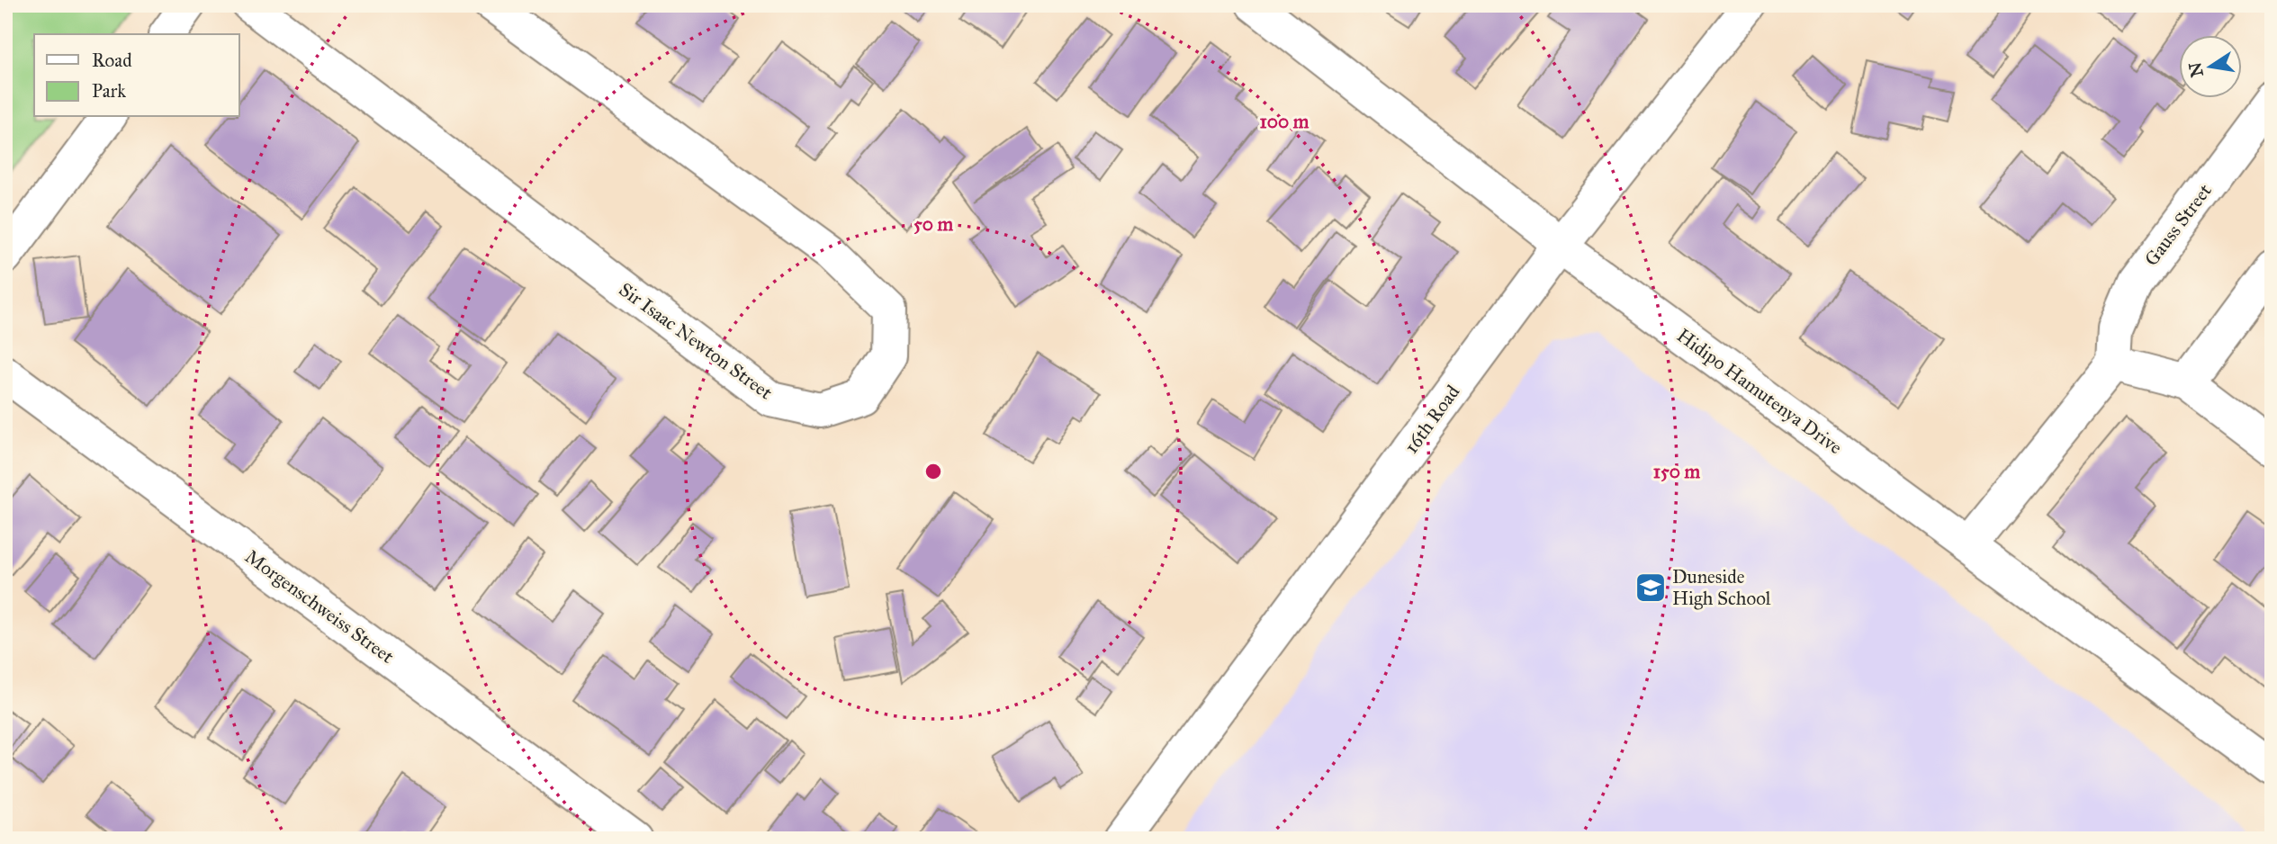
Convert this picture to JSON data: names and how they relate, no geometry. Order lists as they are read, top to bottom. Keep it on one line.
{"streets":{"street":["Gauss Street","Sir Isaac Newton Street","Hidipo Hamutenya Drive","16th Road","Morgenschweiss Street"]},"crossings":[["Hidipo Hamutenya Drive","16th Road"]],"places":{"school or university":["Duneside High School"]},"legend":["Road","Park"],"north":"left","rings":["100 m","50 m","150 m"]}
